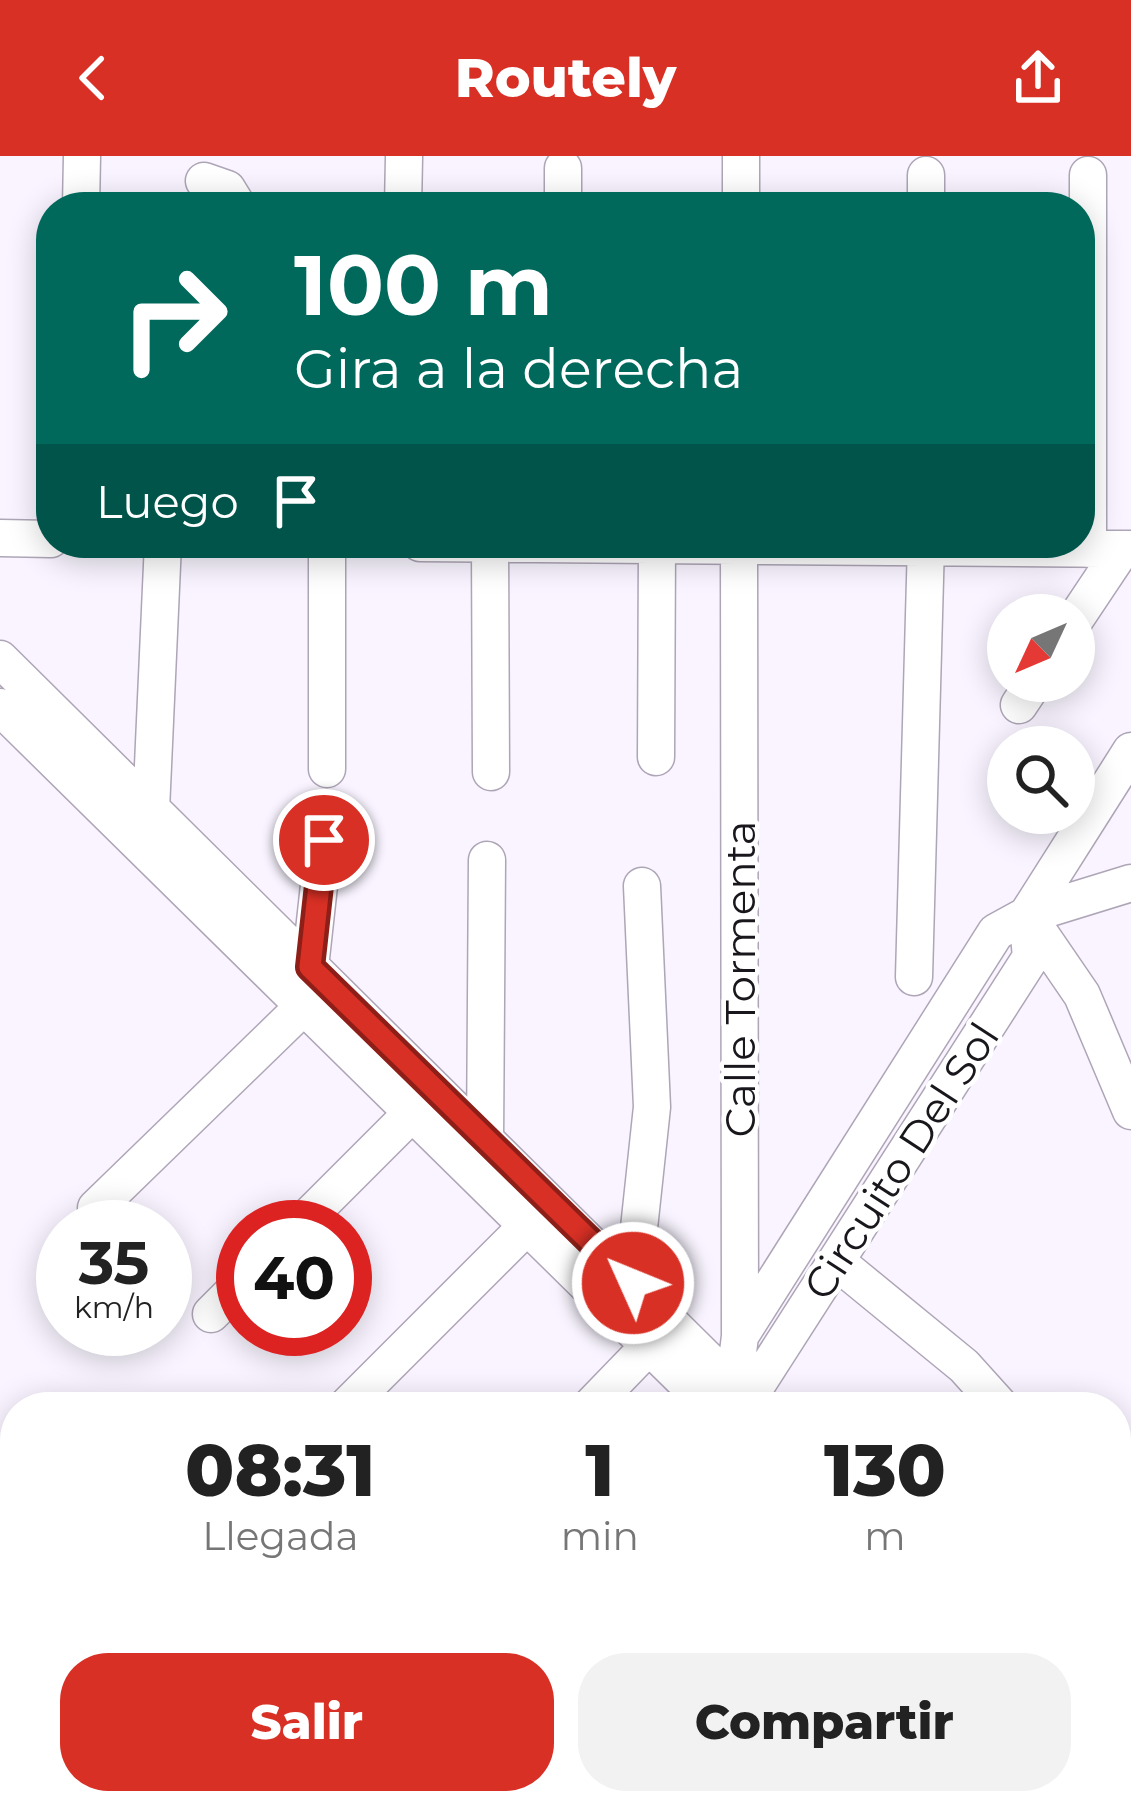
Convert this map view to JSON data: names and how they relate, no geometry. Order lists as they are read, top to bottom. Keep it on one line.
{"streets":{"street":["Calle Tormenta","Circuito Del Sol"]},"crossings":[["Calle Tormenta","Circuito Del Sol"]],"north":"bottom left","page":{"header":"Routely","turn":["100 m","Gira a la derecha"],"then":"Luego","speed":"35 km/h","limit":"40","eta":["08:31","Llegada","1","min","130","m"],"buttons":["Salir","Compartir"]}}
